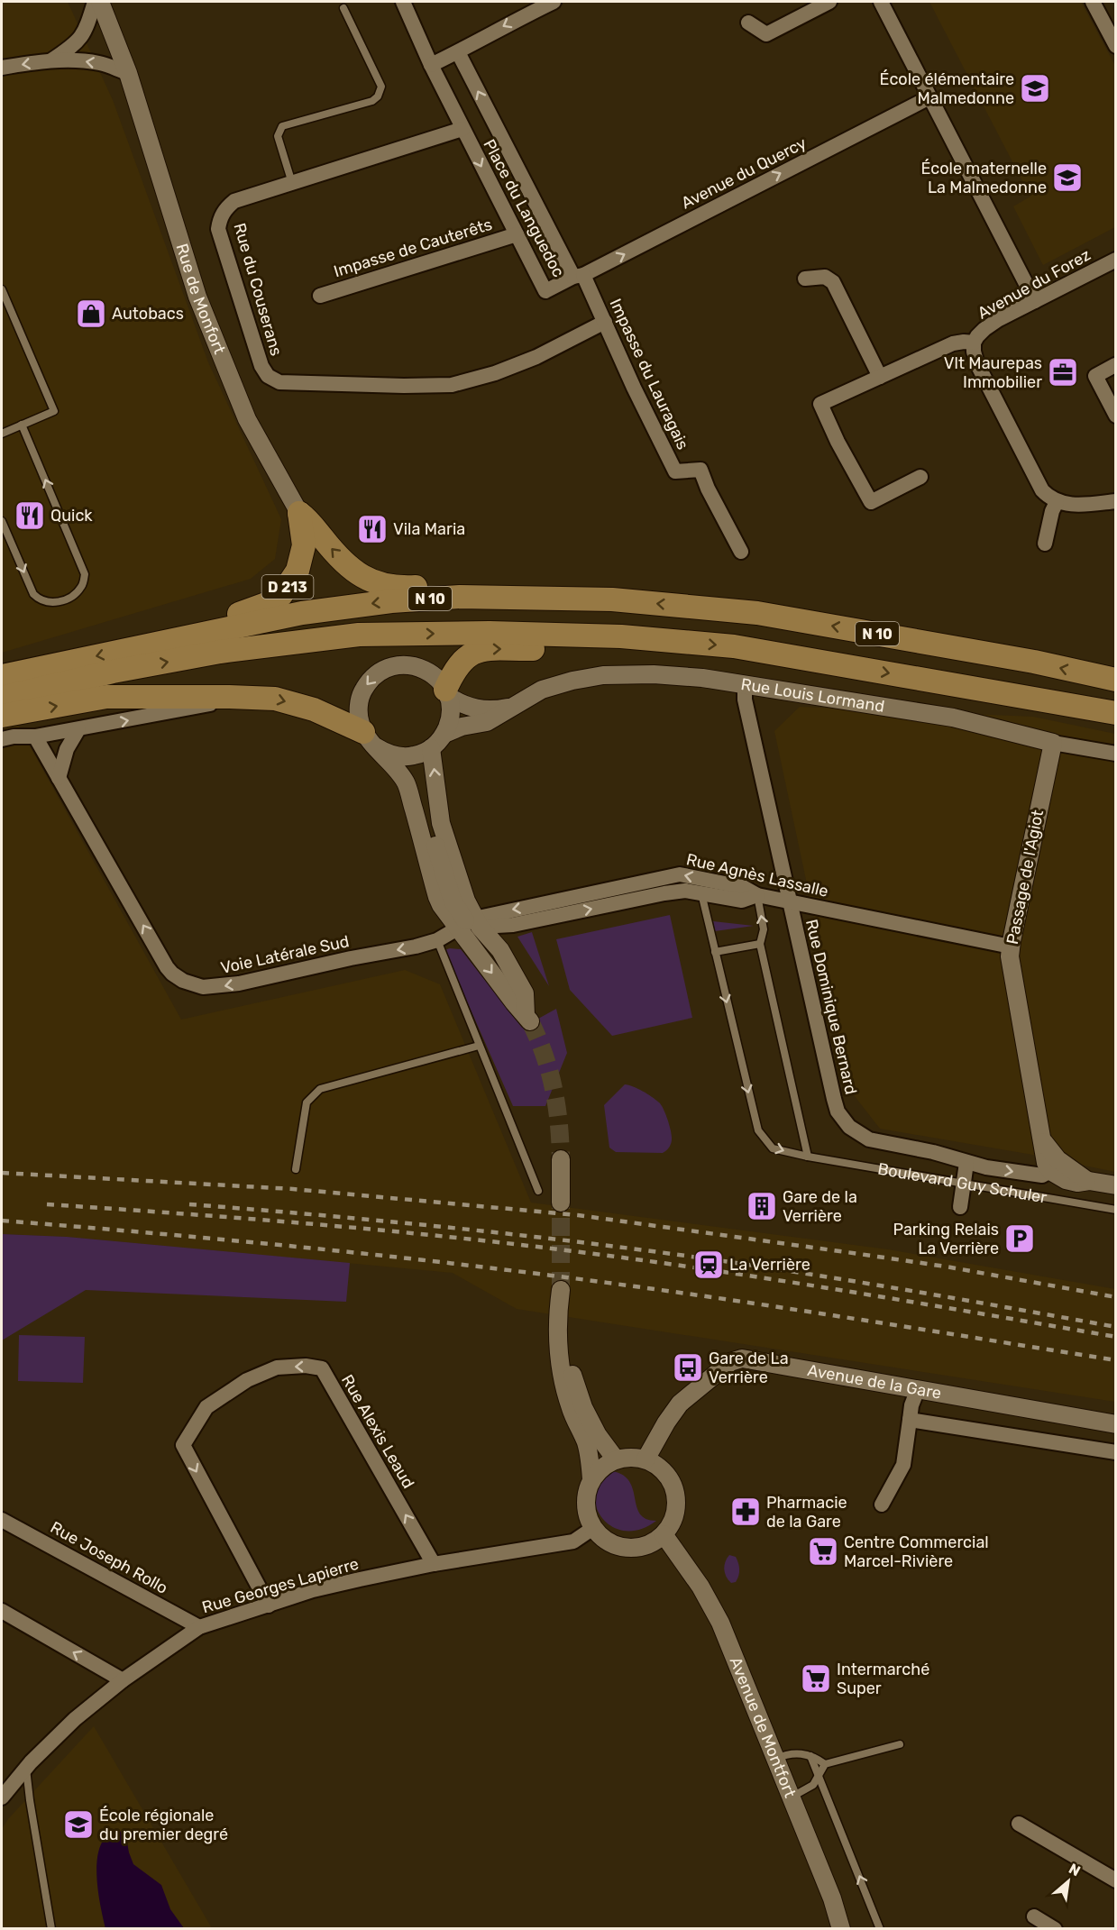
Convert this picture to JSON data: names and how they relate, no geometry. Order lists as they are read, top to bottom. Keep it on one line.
{"streets":{"main road":["D 213","N 10"],"street":["Avenue du Quercy","Place du Languedoc","Impasse de Cauterêts","Avenue du Forez","Rue du Couserans","Rue de Monfort","Impasse du Lauragais","Rue Louis Lormand","Rue Agnès Lassalle","Passage de l'Agiot","Voie Latérale Sud","Rue Dominique Bernard","Boulevard Guy Schuler","Avenue de la Gare","Rue Alexis Leaud","Rue Joseph Rollo","Rue Georges Lapierre","Avenue de Montfort"]},"crossings":[["Avenue du Quercy","Place du Languedoc"],["Avenue du Quercy","Impasse du Lauragais"],["Place du Languedoc","Impasse de Cauterêts"],["Place du Languedoc","Rue du Couserans"],["Place du Languedoc","Impasse du Lauragais"],["Rue du Couserans","Impasse du Lauragais"],["Rue de Monfort","D 213"],["D 213","N 10"],["Rue Louis Lormand","Passage de l'Agiot"],["Rue Louis Lormand","Rue Dominique Bernard"],["Rue Agnès Lassalle","Passage de l'Agiot"],["Rue Agnès Lassalle","Voie Latérale Sud"],["Rue Agnès Lassalle","Rue Dominique Bernard"],["Rue Agnès Lassalle","Boulevard Guy Schuler"],["Passage de l'Agiot","Boulevard Guy Schuler"],["Rue Dominique Bernard","Boulevard Guy Schuler"],["Avenue de la Gare","Rue Georges Lapierre"],["Avenue de la Gare","Avenue de Montfort"],["Rue Alexis Leaud","Rue Georges Lapierre"],["Rue Joseph Rollo","Rue Georges Lapierre"],["Rue Georges Lapierre","Avenue de Montfort"]],"one_way":["Avenue du Quercy","Voie Latérale Sud"],"places":{"school or university":["École élémentaire Malmedonne","École maternelle La Malmedonne","École régionale du premier degré"],"shop":["Autobacs"],"office":["Vlt Maurepas Immobilier"],"restaurant":["Quick","Vila Maria"],"building":["Gare de la Verrière"],"parking":["Parking Relais La Verrière"],"station":["La Verrière"],"bus stop":["Gare de La Verrière"],"pharmacy":["Pharmacie de la Gare"],"supermarket":["Centre Commercial Marcel-Rivière","Intermarché Super"]},"north":"top right"}
